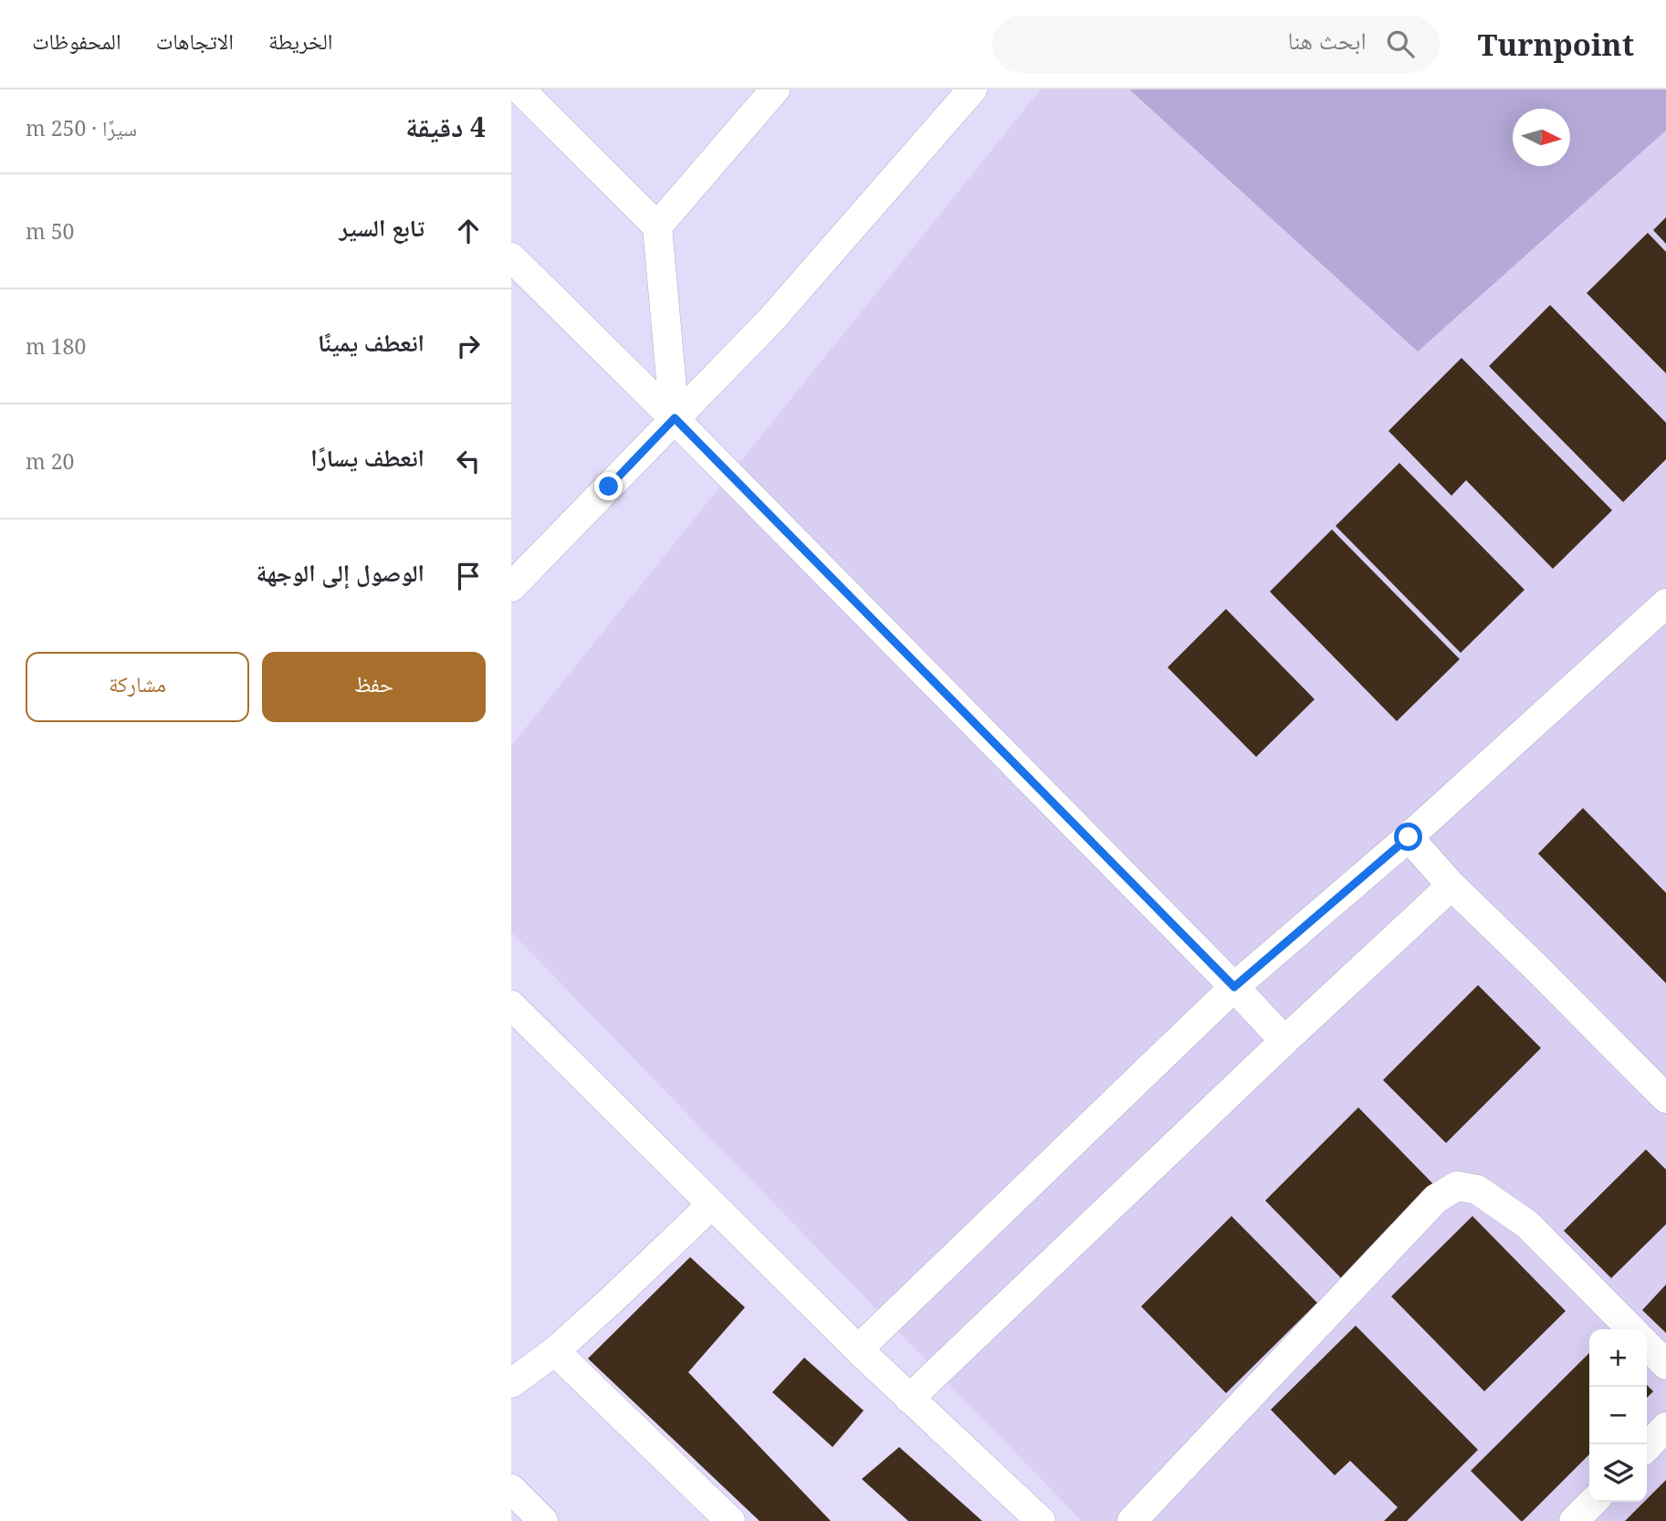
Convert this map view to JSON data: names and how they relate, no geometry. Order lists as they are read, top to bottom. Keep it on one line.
{"north":"right","page":{"header":"Turnpoint","search":"ابحث هنا","nav":["الخريطة","الاتجاهات","المحفوظات"],"heading":["4 دقيقة","سيرًا · 250 m"],"list":[["تابع السير","50 m"],["انعطف يمينًا","180 m"],["انعطف يسارًا","20 m"],"الوصول إلى الوجهة"],"buttons":["حفظ","مشاركة"],"map_buttons":["+","−"]}}
